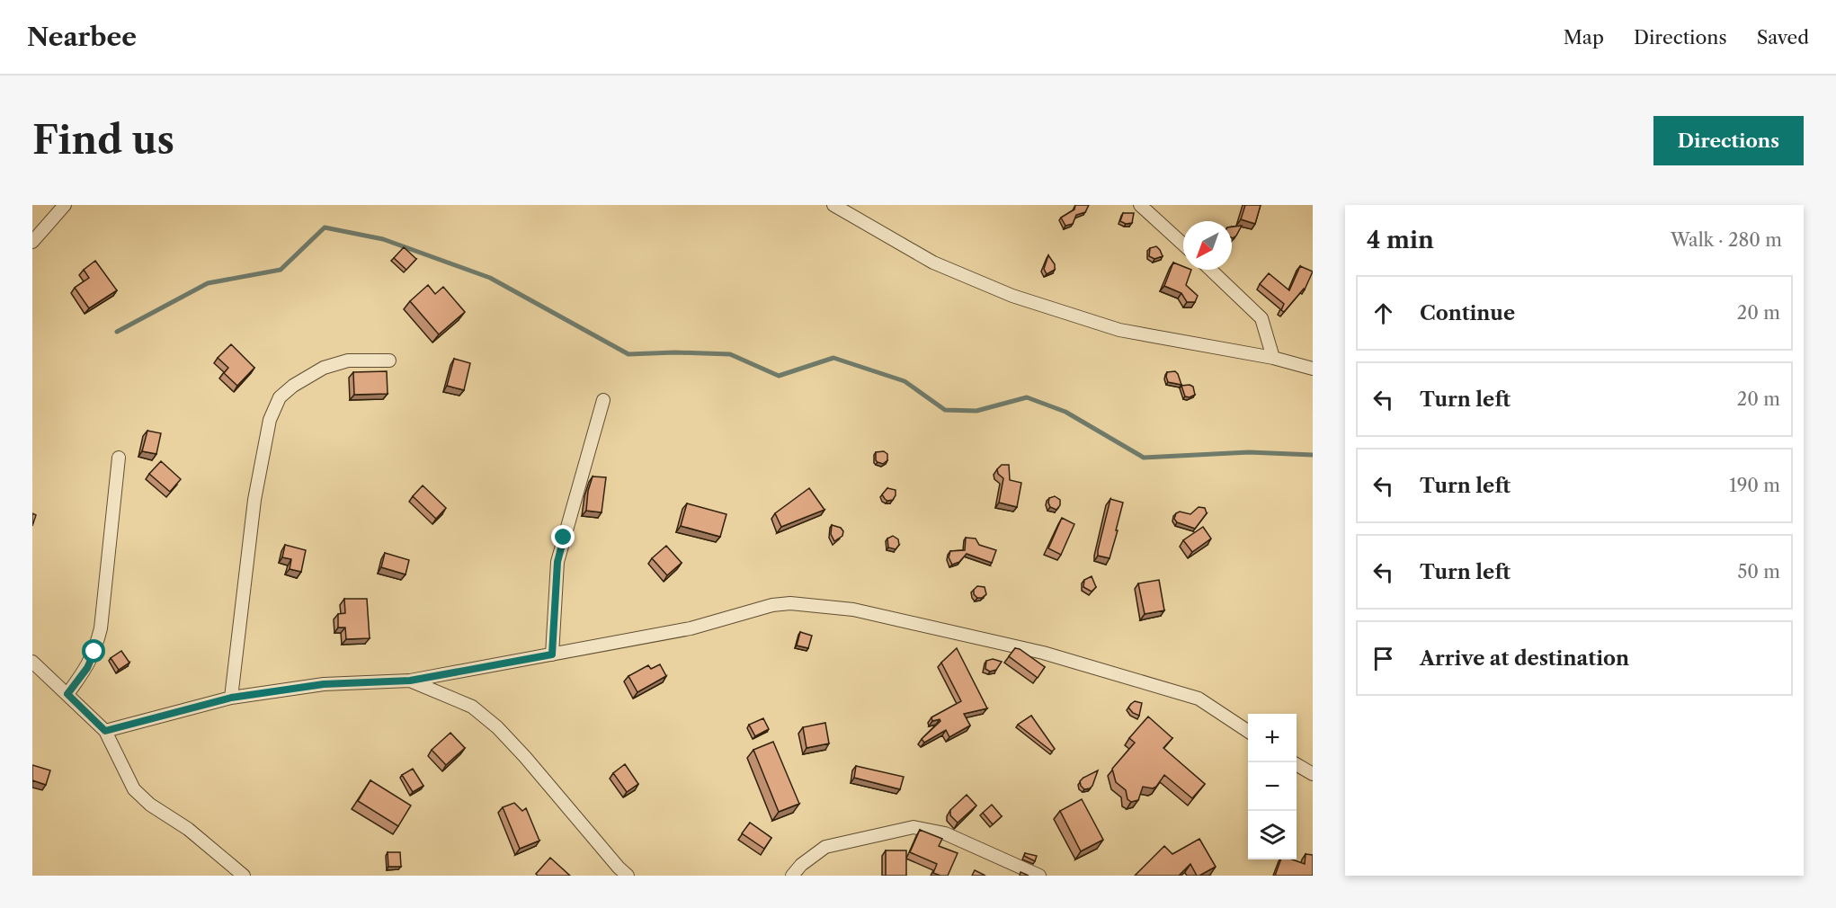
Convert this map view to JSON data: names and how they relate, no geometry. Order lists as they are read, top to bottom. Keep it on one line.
{"north":"bottom left","page":{"header":"Nearbee","nav":["Map","Directions","Saved"],"buttons":"Directions","title":"Find us","heading":["4 min","Walk · 280 m"],"list":[["Continue","20 m"],["Turn left","20 m"],["Turn left","190 m"],["Turn left","50 m"],"Arrive at destination"],"map_buttons":["+","−"]}}
